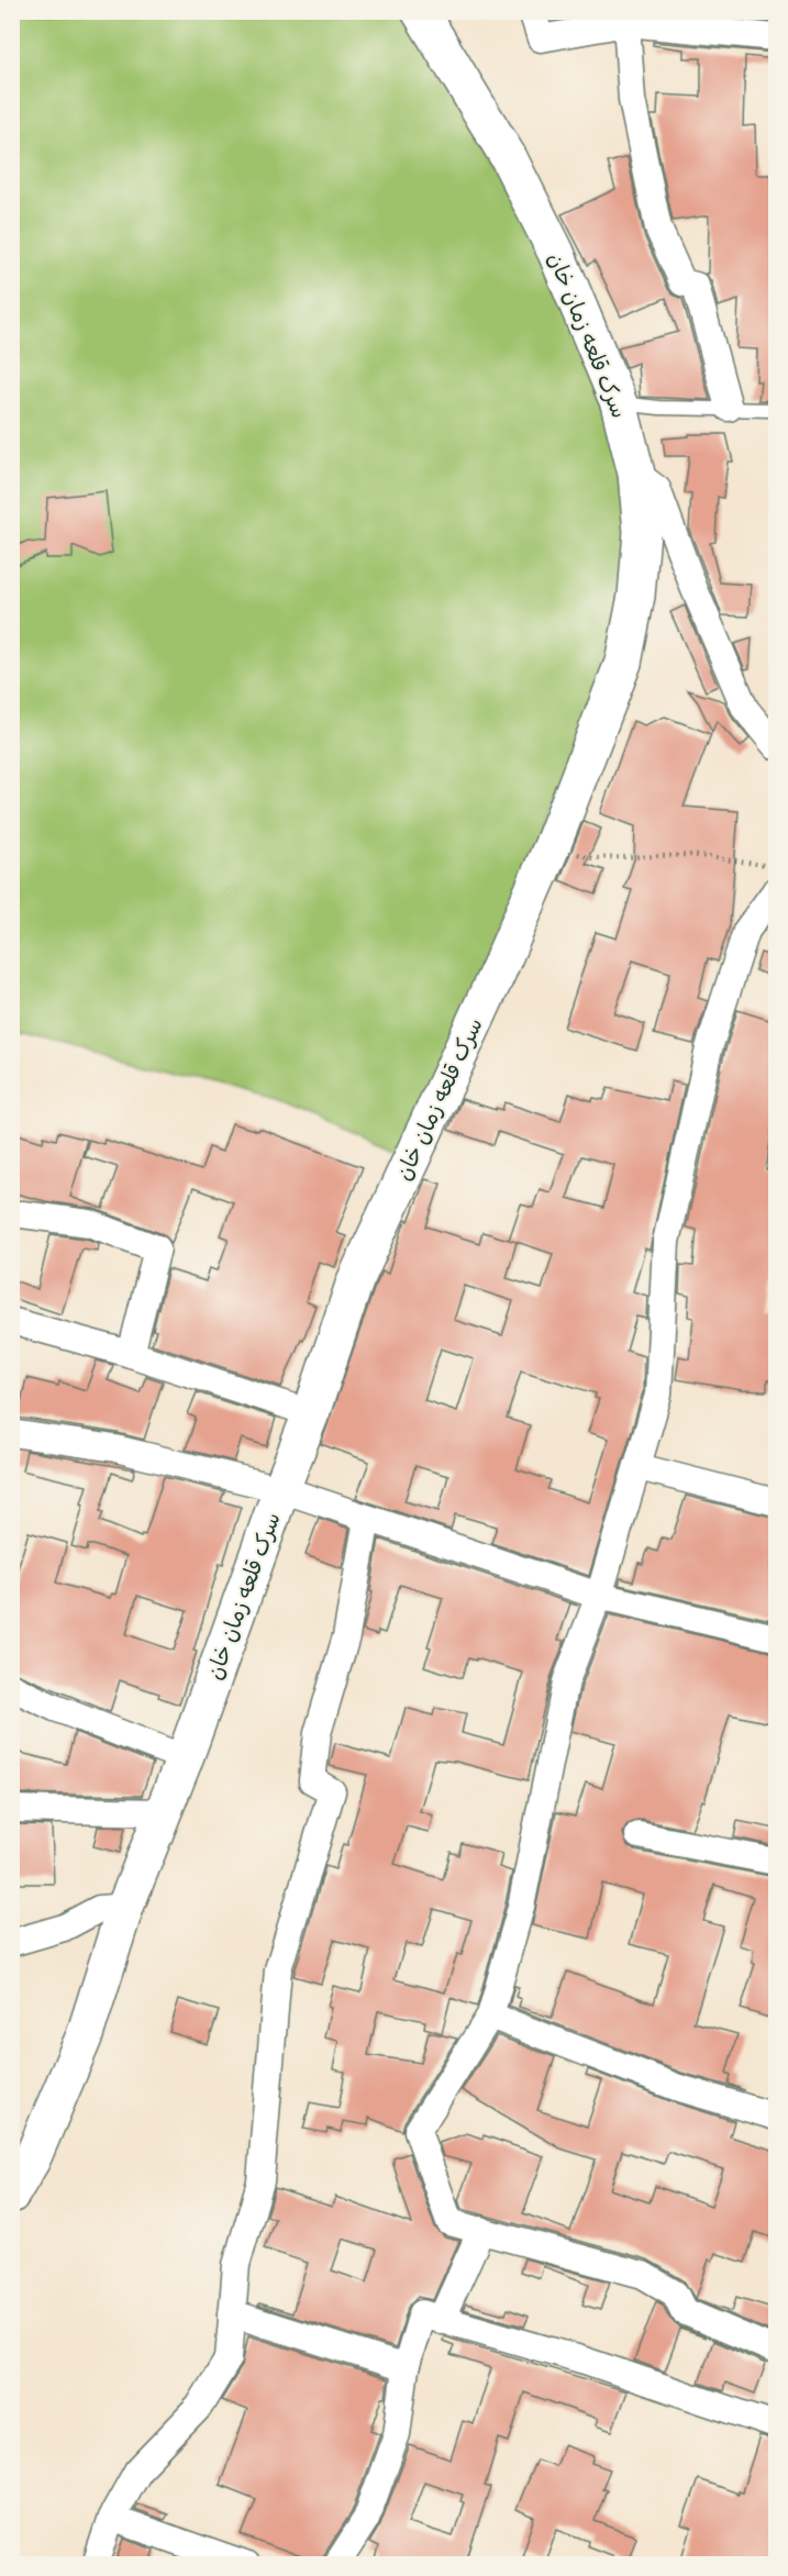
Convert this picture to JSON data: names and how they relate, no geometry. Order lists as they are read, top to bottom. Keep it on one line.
{"streets":{"street":["سرک قلعه زمان خان"]}}
